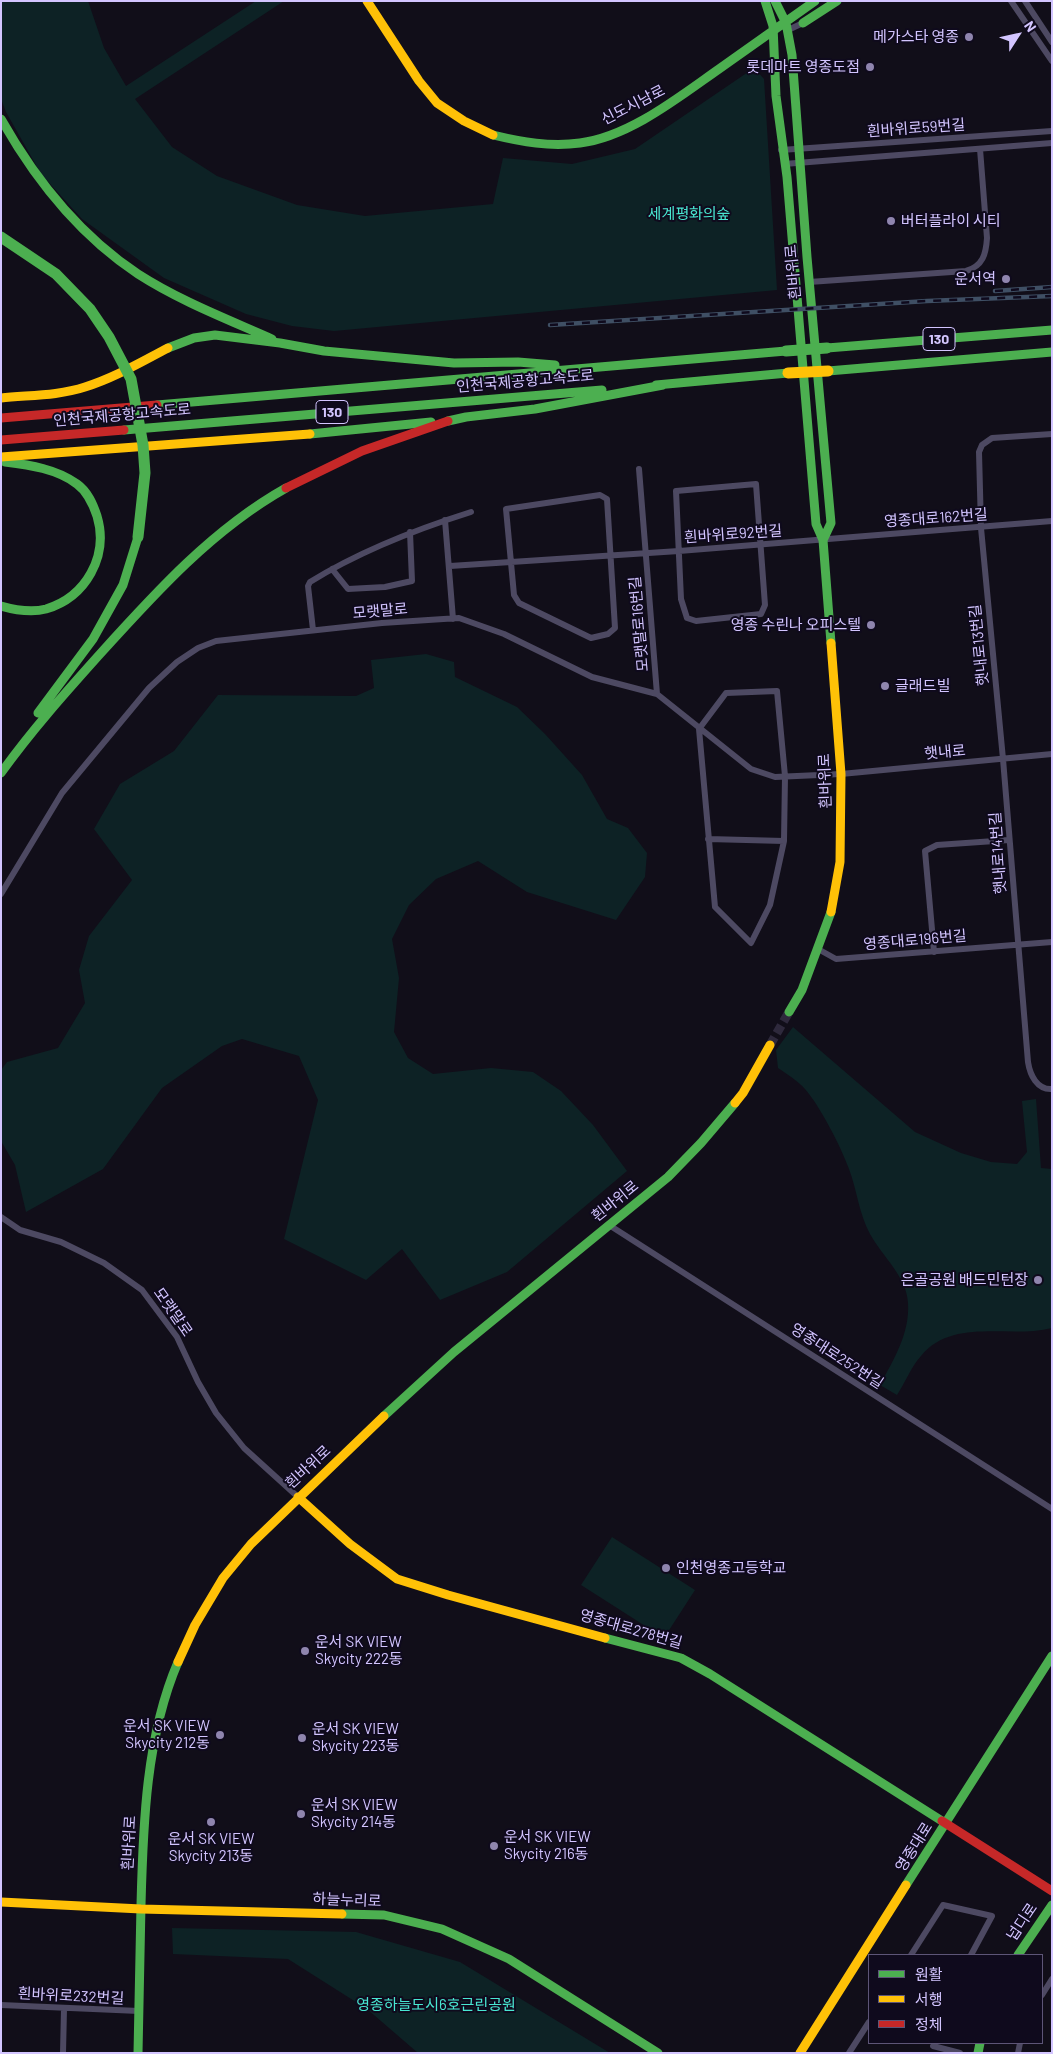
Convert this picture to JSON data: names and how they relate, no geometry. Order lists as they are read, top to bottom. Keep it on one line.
{"streets":{"main road":["신도시남로","흰바위로","130","인천국제공항고속도로","영종대로278번길","영종대로","하늘누리로","넙디로"],"street":["흰바위로59번길","영종대로162번길","흰바위로92번길","모랫말로","모랫말로16번길","햇내로13번길","햇내로","햇내로14번길","영종대로196번길","영종대로252번길","흰바위로232번길"]},"crossings":[["신도시남로","흰바위로"],["흰바위로59번길","흰바위로"],["흰바위로","영종대로162번길"],["흰바위로","흰바위로92번길"],["흰바위로","모랫말로"],["흰바위로","햇내로"],["흰바위로","영종대로196번길"],["흰바위로","영종대로252번길"],["흰바위로","영종대로278번길"],["흰바위로","하늘누리로"],["흰바위로","흰바위로232번길"],["영종대로162번길","흰바위로92번길"],["영종대로162번길","햇내로13번길"],["흰바위로92번길","모랫말로16번길"],["모랫말로","모랫말로16번길"],["모랫말로","햇내로"],["모랫말로","영종대로278번길"],["햇내로13번길","햇내로"],["햇내로13번길","햇내로14번길"],["햇내로","햇내로14번길"],["햇내로14번길","영종대로196번길"],["영종대로278번길","영종대로"]],"parks":["세계평화의숲","영종하늘도시6호근린공원"],"places":["메가스타 영종","롯데마트 영종도점","버터플라이 시티","운서역","영종 수린나 오피스텔","글래드빌","은골공원 배드민턴장","인천영종고등학교","운서 SK VIEW Skycity 222동","운서 SK VIEW Skycity 212동","운서 SK VIEW Skycity 223동","운서 SK VIEW Skycity 214동","운서 SK VIEW Skycity 213동","운서 SK VIEW Skycity 216동"],"legend":["원활","서행","정체"],"north":"top right"}
